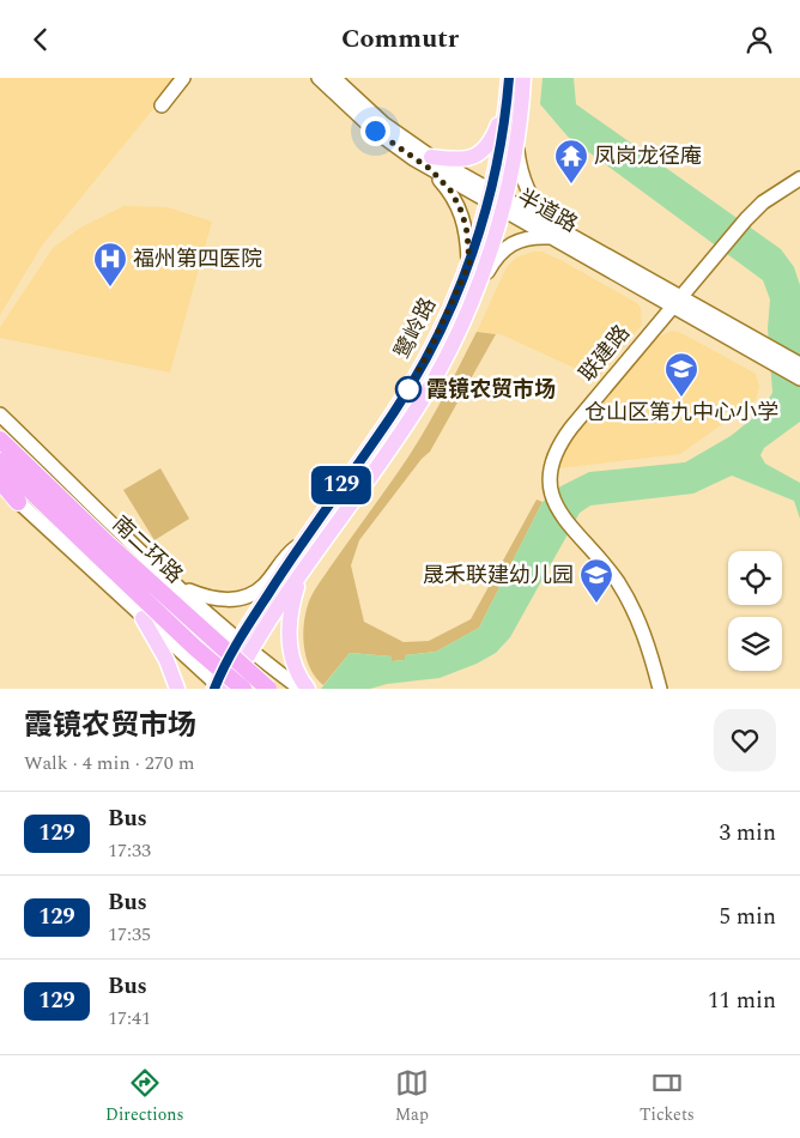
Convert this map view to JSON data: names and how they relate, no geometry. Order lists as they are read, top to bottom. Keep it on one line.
{"streets":{"highway":["南二环路"],"main road":["半道路","鹭岭路","联建路"]},"crossings":[["半道路","鹭岭路"],["半道路","联建路"]],"places":{"temple":["凤岗龙径庵"],"hospital":["福州第四医院"],"other":["霞镜农贸市场"],"school or university":["仓山区第九中心小学","晟禾联建幼儿园"]},"lines":["bus line 129"],"page":{"header":"Commutr","on_map":"129","heading":["霞镜农贸市场","Walk · 4 min · 270 m"],"list":[{"mark":"129","name":"Bus","note":"17:33","value":"3 min"},{"mark":"129","name":"Bus","note":"17:35","value":"5 min"},{"mark":"129","name":"Bus","note":"17:41","value":"11 min"}],"tabs":["Directions","Map","Tickets"]}}
